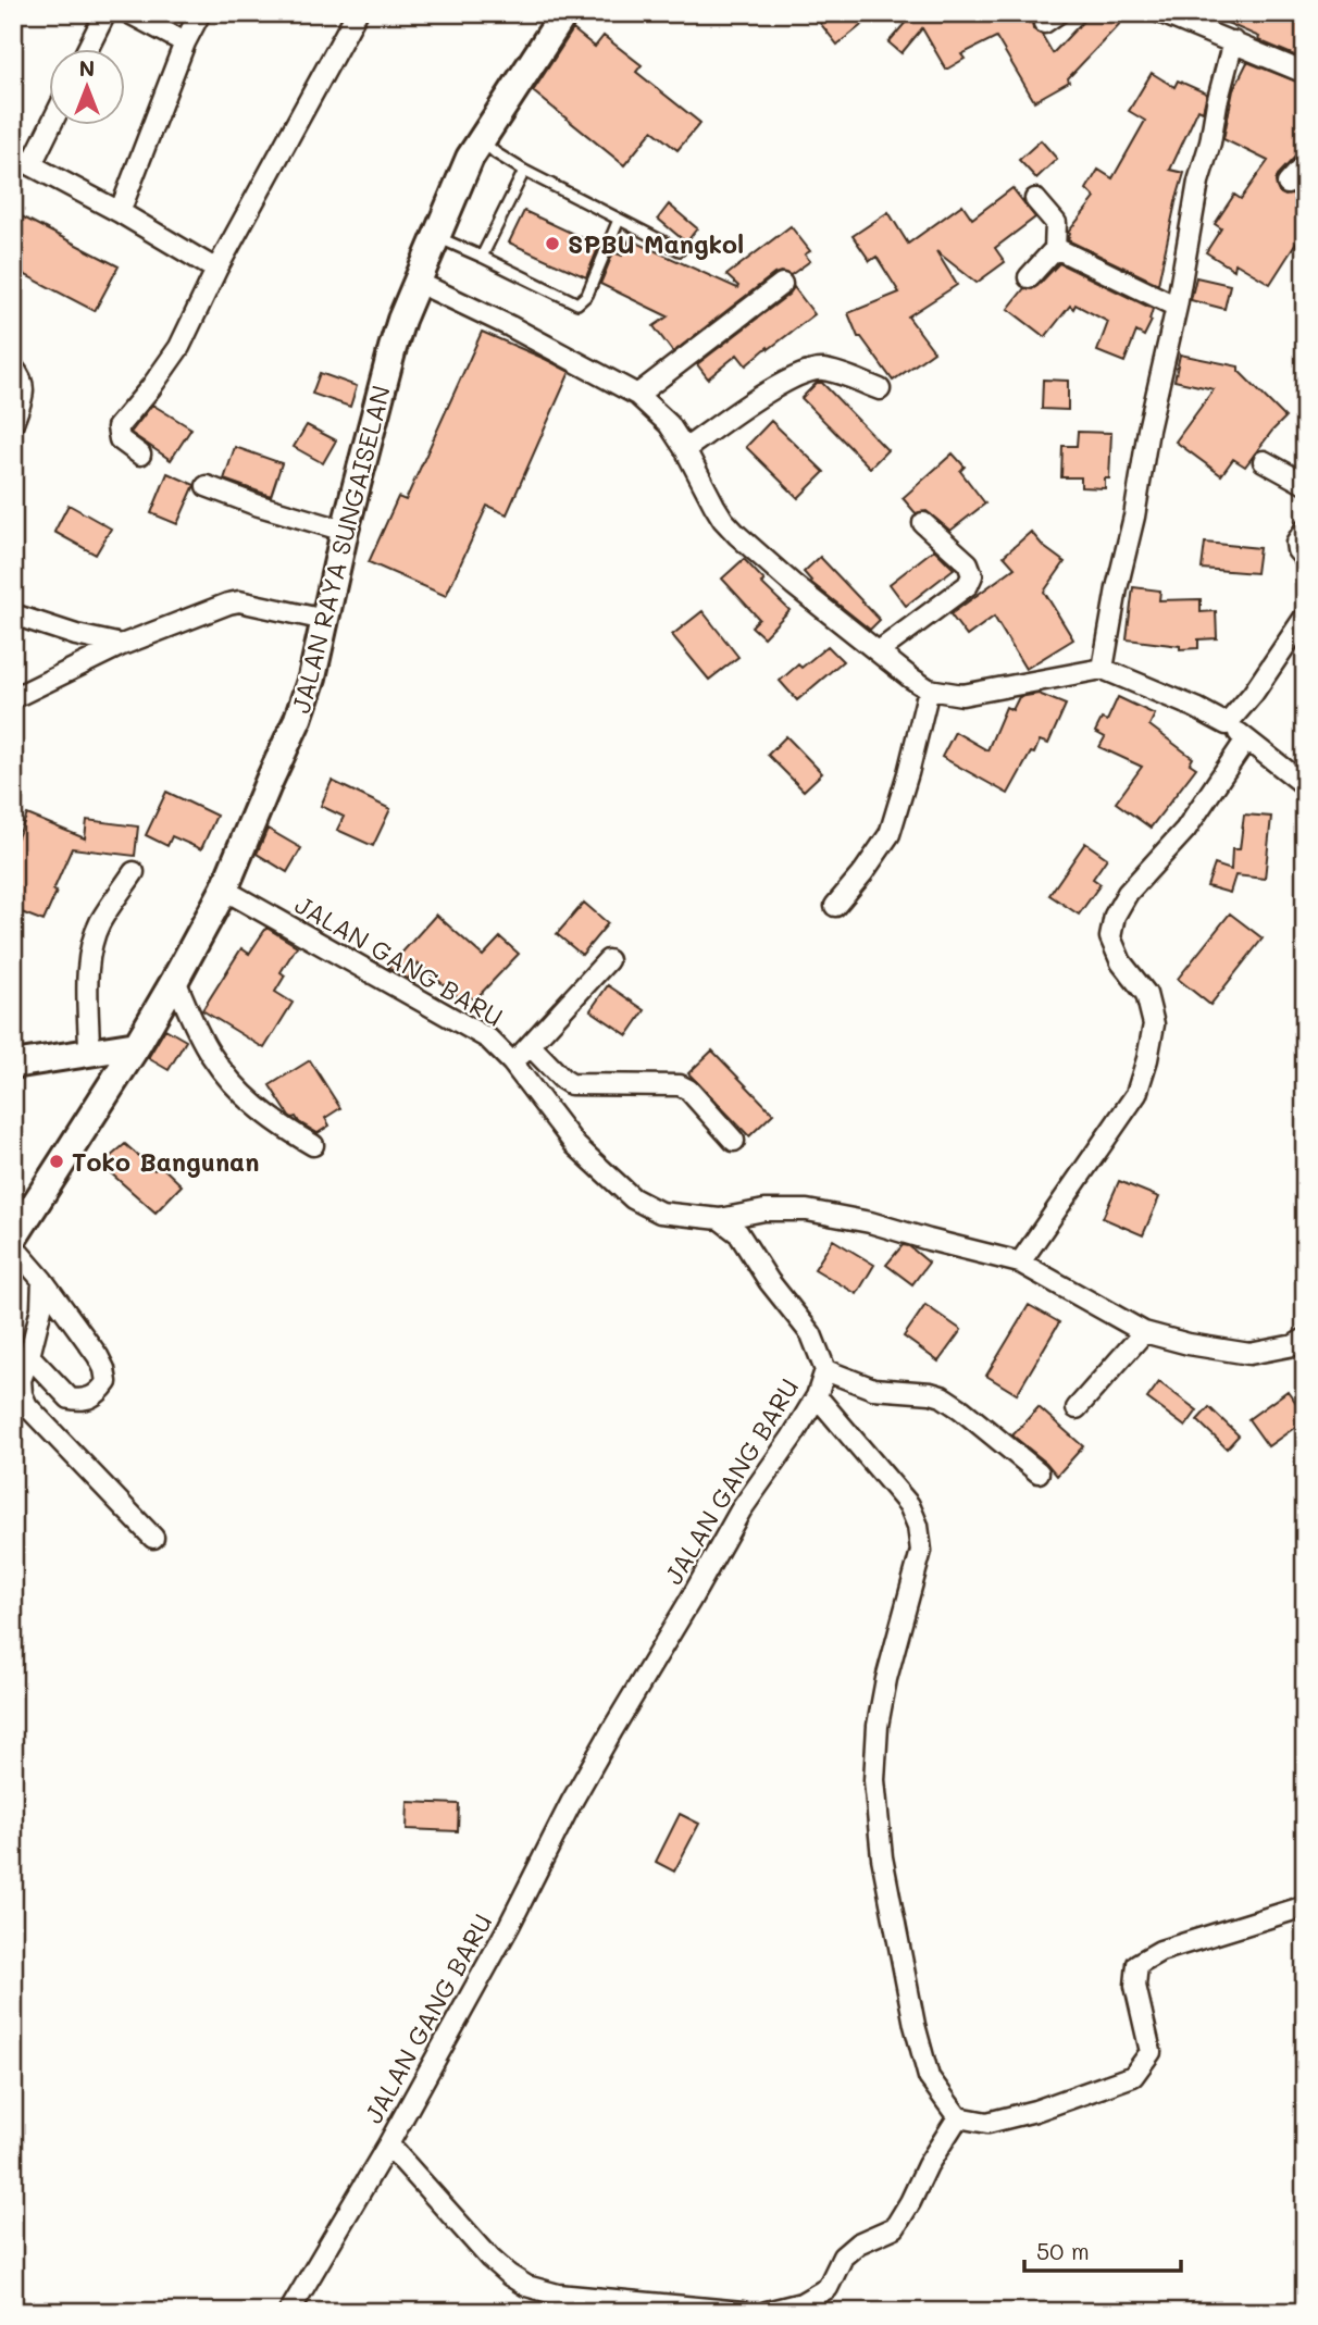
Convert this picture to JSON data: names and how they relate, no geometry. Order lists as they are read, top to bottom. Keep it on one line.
{"streets":{"main road":["JALAN RAYA SUNGAISELAN"],"street":["JALAN GANG BARU"]},"crossings":[["JALAN RAYA SUNGAISELAN","JALAN GANG BARU"]],"places":["SPBU Mangkol","Toko Bangunan"],"scale_bar":"50 m","north":"top"}
